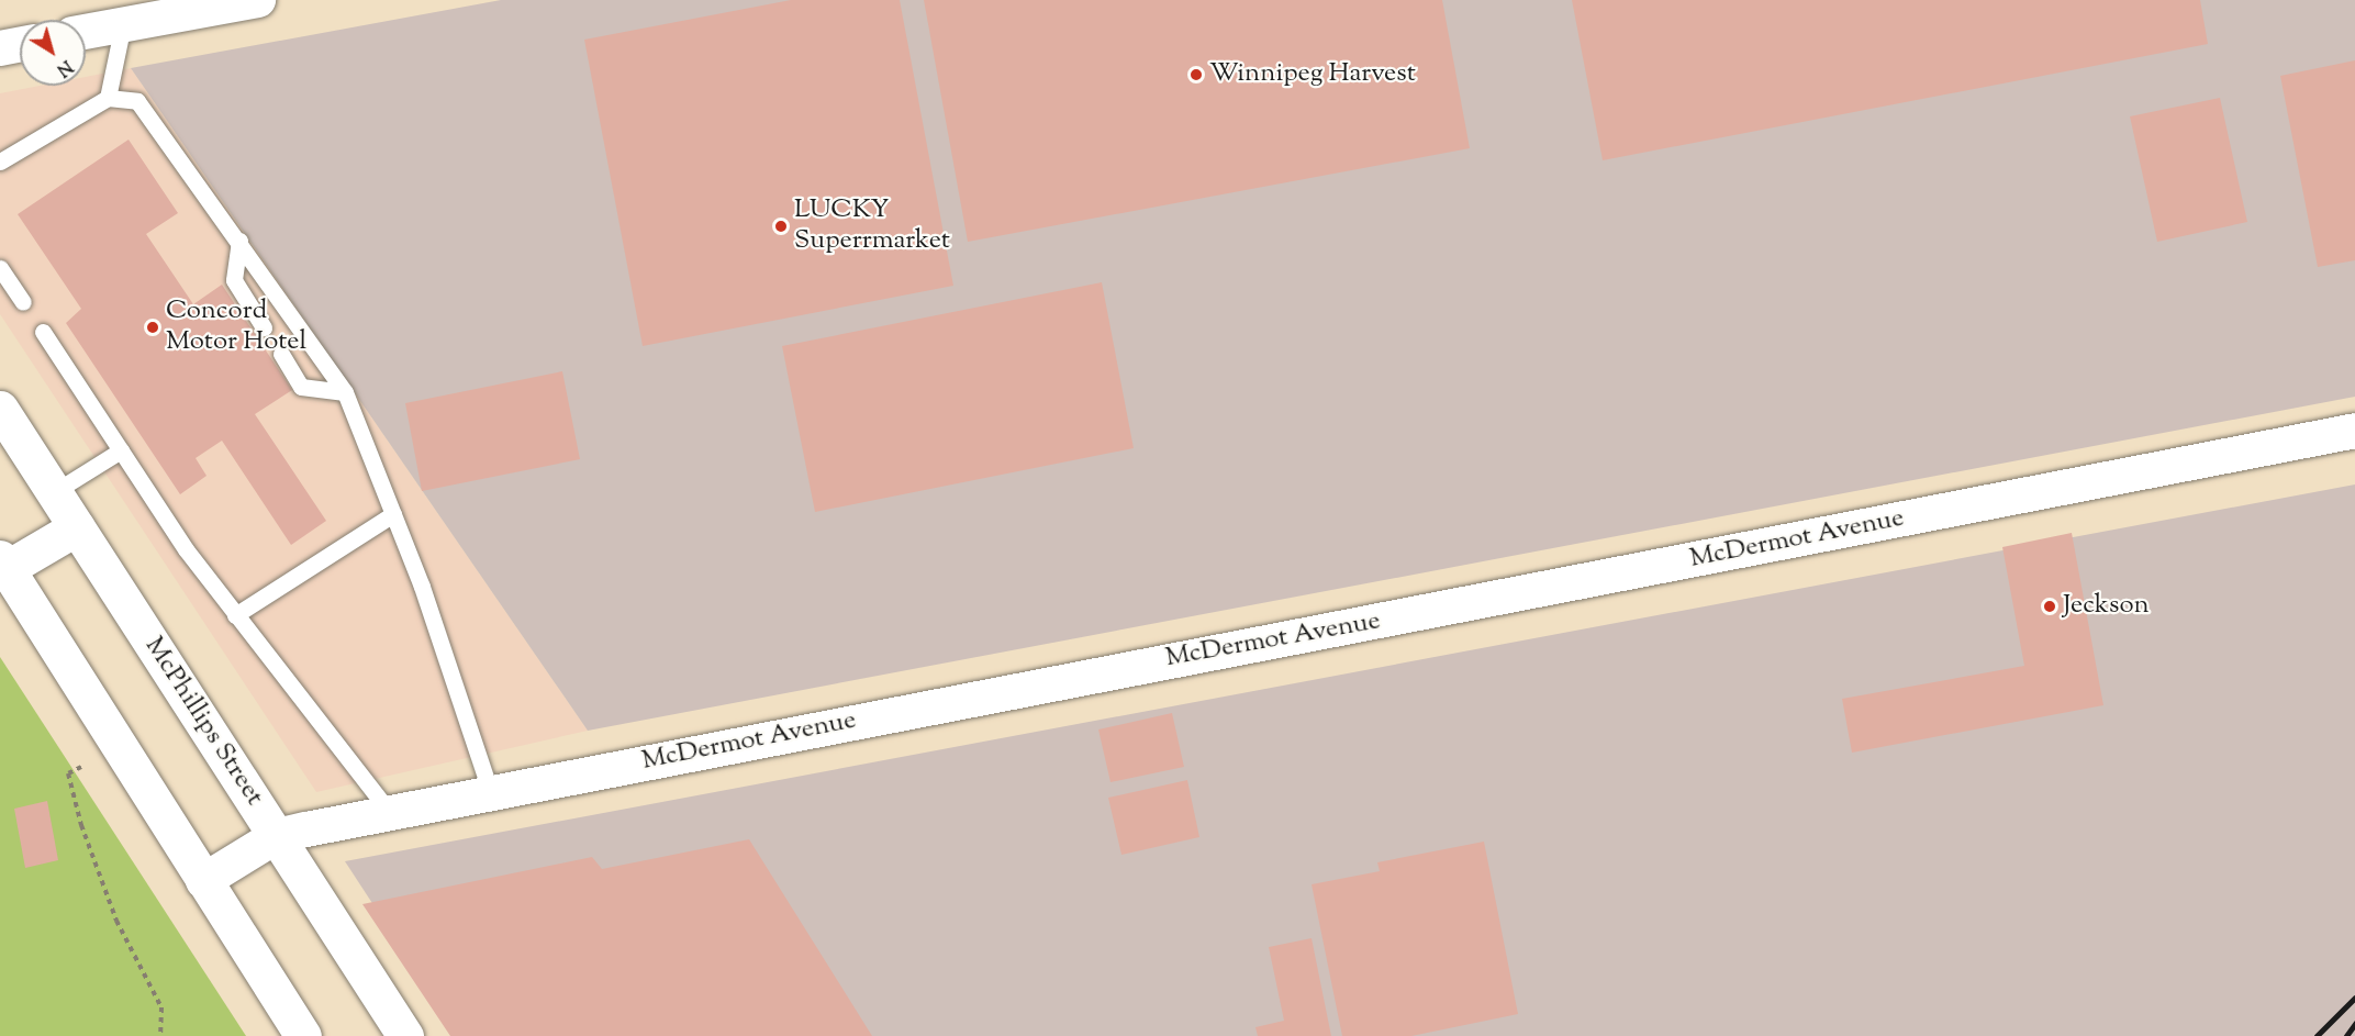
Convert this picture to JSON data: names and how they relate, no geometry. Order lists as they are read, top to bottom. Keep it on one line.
{"streets":{"main road":["McPhillips Street"],"street":["McDermot Avenue"]},"crossings":[["McDermot Avenue","McPhillips Street"]],"places":["Winnipeg Harvest","LUCKY Superrmarket","Concord Motor Hotel","Jeckson"],"north":"bottom right"}
